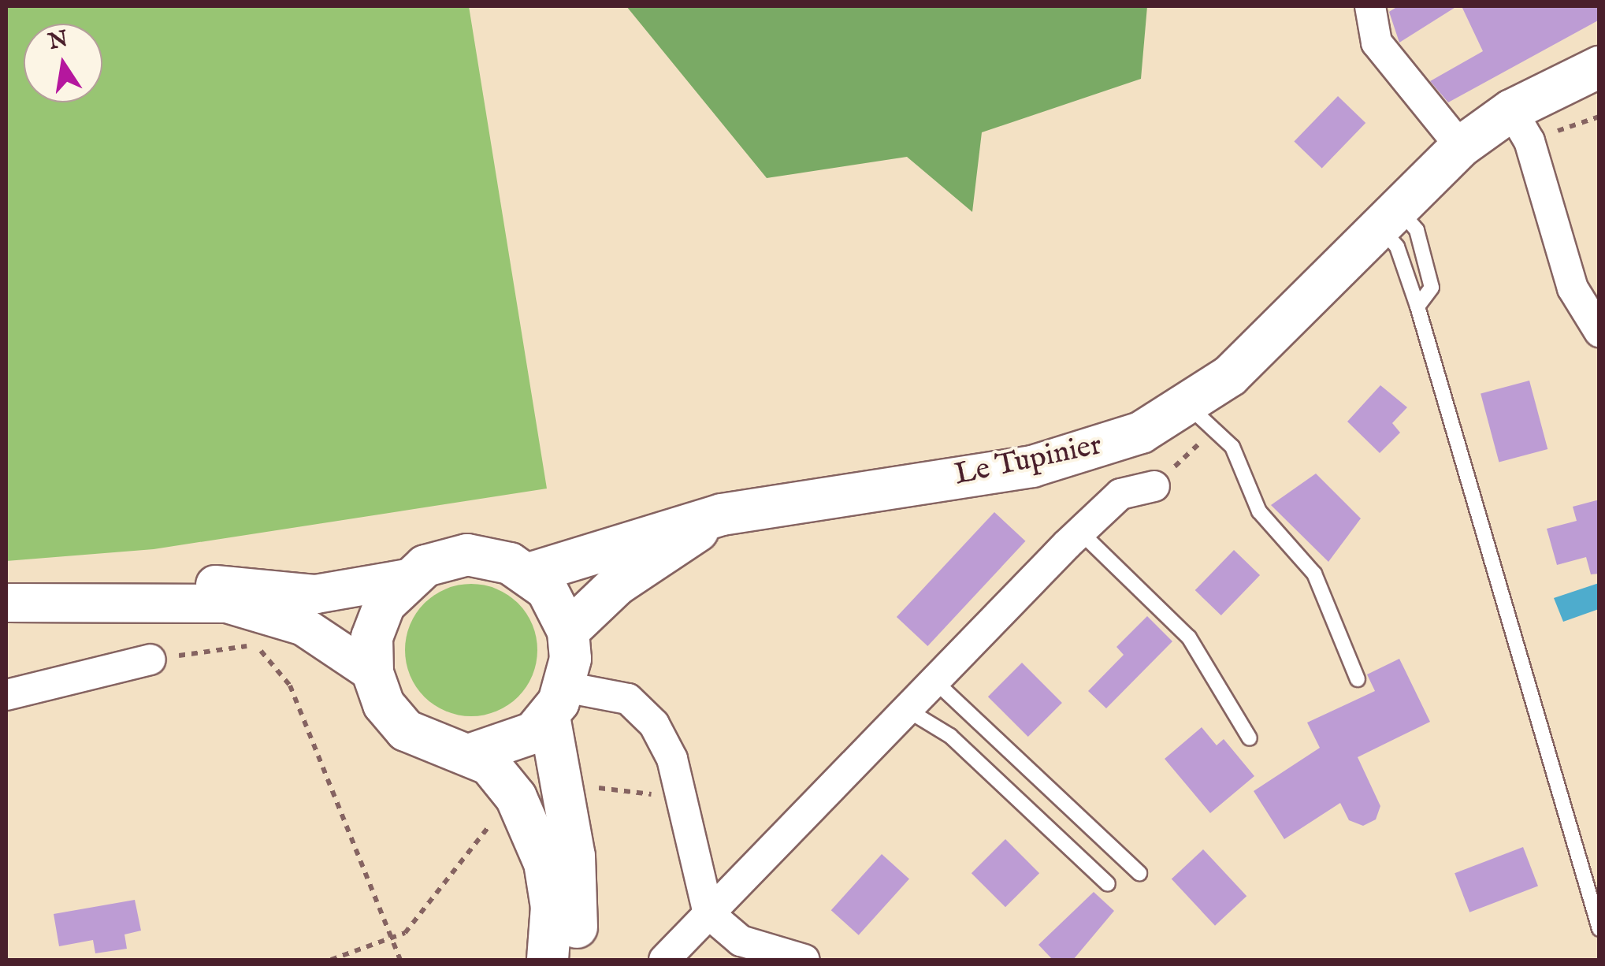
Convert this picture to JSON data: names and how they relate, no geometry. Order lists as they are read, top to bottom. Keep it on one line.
{"streets":{"main road":["Le Tupinier"]},"north":"top"}
